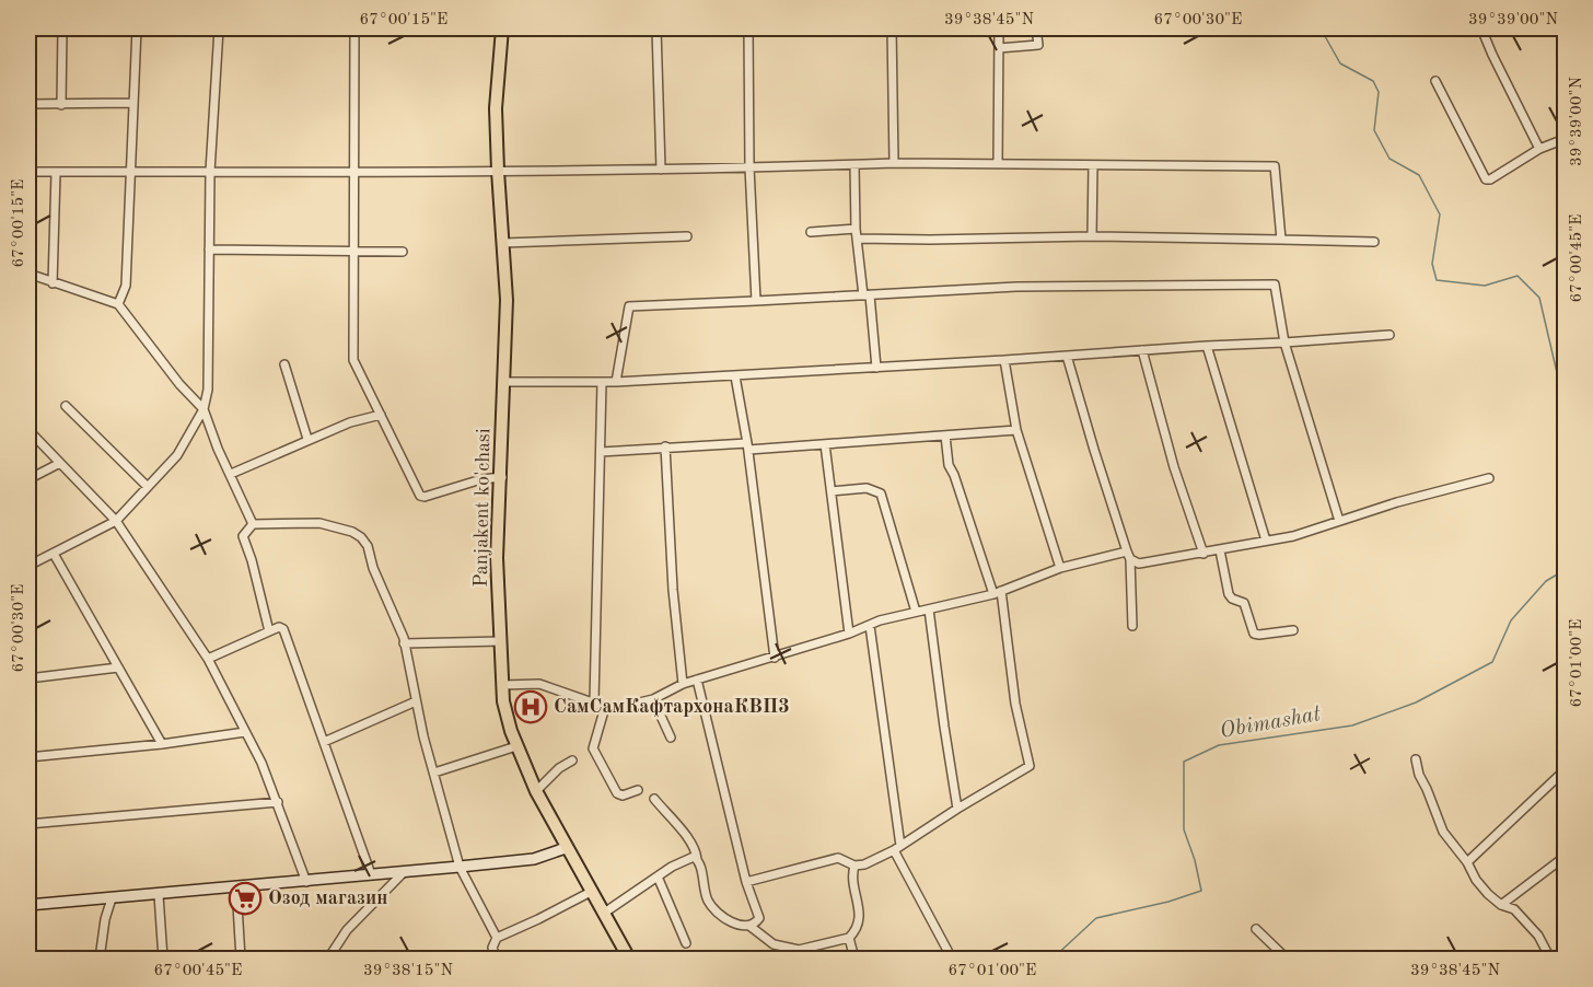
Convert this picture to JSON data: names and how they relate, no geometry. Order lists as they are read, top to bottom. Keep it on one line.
{"streets":{"main road":["Panjakent ko'chasi"]},"water":["Obimashat"],"places":{"hospital":["СамСамКафтархонаКВП3"],"supermarket":["Озод магазин"]},"coordinates":["67°00'15\"E","39°38'45\"N","67°00'30\"E","39°39'00\"N","67°00'45\"E","67°01'00\"E","39°38'15\"N"]}
